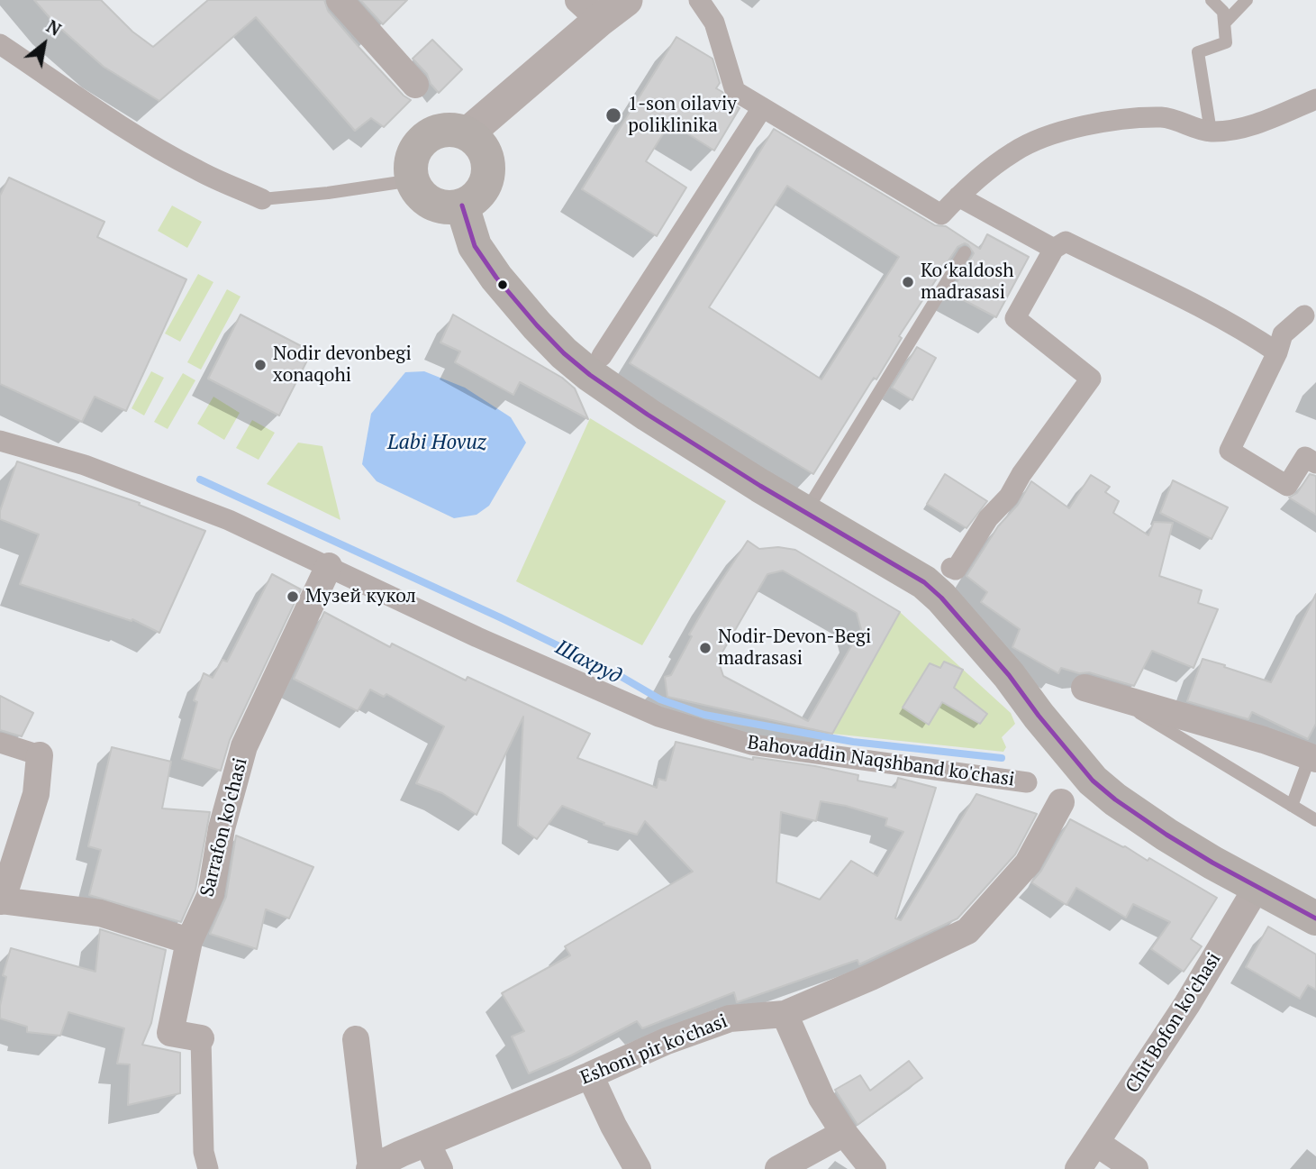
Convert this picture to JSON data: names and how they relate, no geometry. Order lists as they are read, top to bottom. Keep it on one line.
{"streets":{"street":["Bahovaddin Naqshband ko'chasi","Sarrafon ko'chasi","Chit Bofon ko'chasi","Eshoni pir ko'chasi"]},"crossings":[["Bahovaddin Naqshband ko'chasi","Sarrafon ko'chasi"]],"water":["Labi Hovuz","Шахруд"],"places":["1-son oilaviy poliklinika","Koʻkaldosh madrasasi","Nodir devonbegi xonaqohi","Музей кукол","Nodir-Devon-Begi madrasasi"],"north":"top right"}
